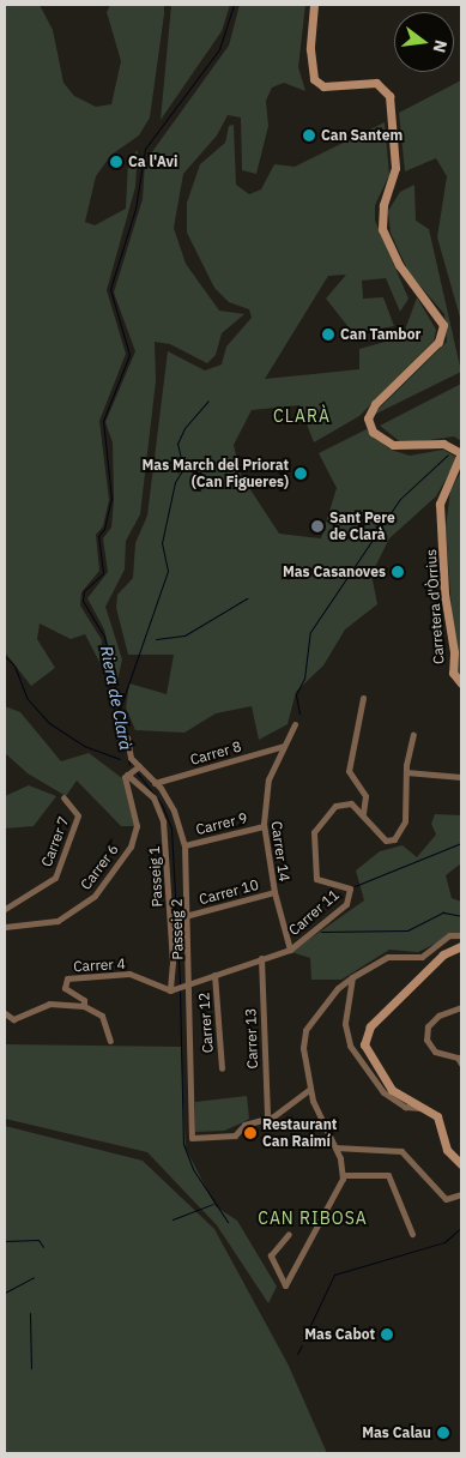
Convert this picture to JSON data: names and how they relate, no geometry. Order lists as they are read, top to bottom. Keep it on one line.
{"streets":{"street":["Carretera d'Òrrius","Carrer 8","Carrer 9","Carrer 7","Carrer 14","Carrer 6","Passeig 1","Carrer 10","Carrer 11","Passeig 2","Carrer 4","Carrer 12","Carrer 13"]},"crossings":[["Carrer 8","Carrer 14"],["Carrer 8","Passeig 2"],["Carrer 9","Carrer 14"],["Carrer 9","Passeig 2"],["Carrer 14","Carrer 10"],["Carrer 14","Carrer 11"],["Carrer 6","Passeig 1"],["Passeig 1","Carrer 11"],["Passeig 1","Carrer 4"],["Carrer 10","Passeig 2"],["Carrer 11","Passeig 2"],["Carrer 11","Carrer 4"],["Carrer 11","Carrer 12"],["Carrer 11","Carrer 13"],["Passeig 2","Carrer 13"]],"districts":["CLARÀ","CAN RIBOSA"],"water":["Riera de Clarà"],"places":["Can Santem","Ca l'Avi","Can Tambor","Mas March del Priorat (Can Figueres)","Sant Pere de Clarà","Mas Casanoves","Restaurant Can Raimí","Mas Cabot","Mas Calau"],"north":"right"}
